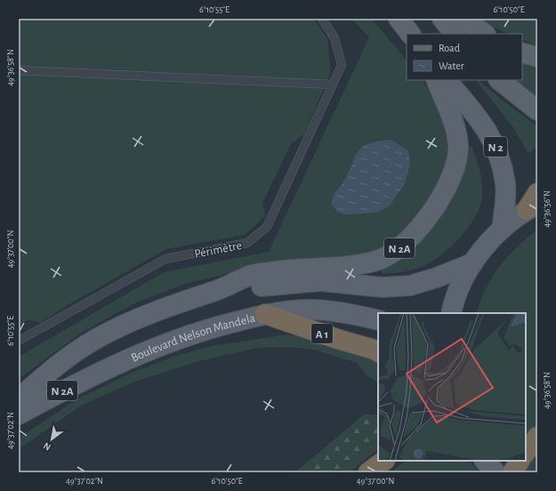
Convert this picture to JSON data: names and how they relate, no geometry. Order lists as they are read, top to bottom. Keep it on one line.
{"streets":{"highway":["A 1"],"main road":["N 2","N 2A","Boulevard Nelson Mandela"],"lane":["Périmètre"]},"crossings":[["A 1","Boulevard Nelson Mandela"]],"legend":["Road","Water"],"north":"bottom left","coordinates":["6°10'55\"E","6°10'50\"E","49°36'58\"N","49°36'56\"N","49°37'00\"N","49°37'02\"N"]}
